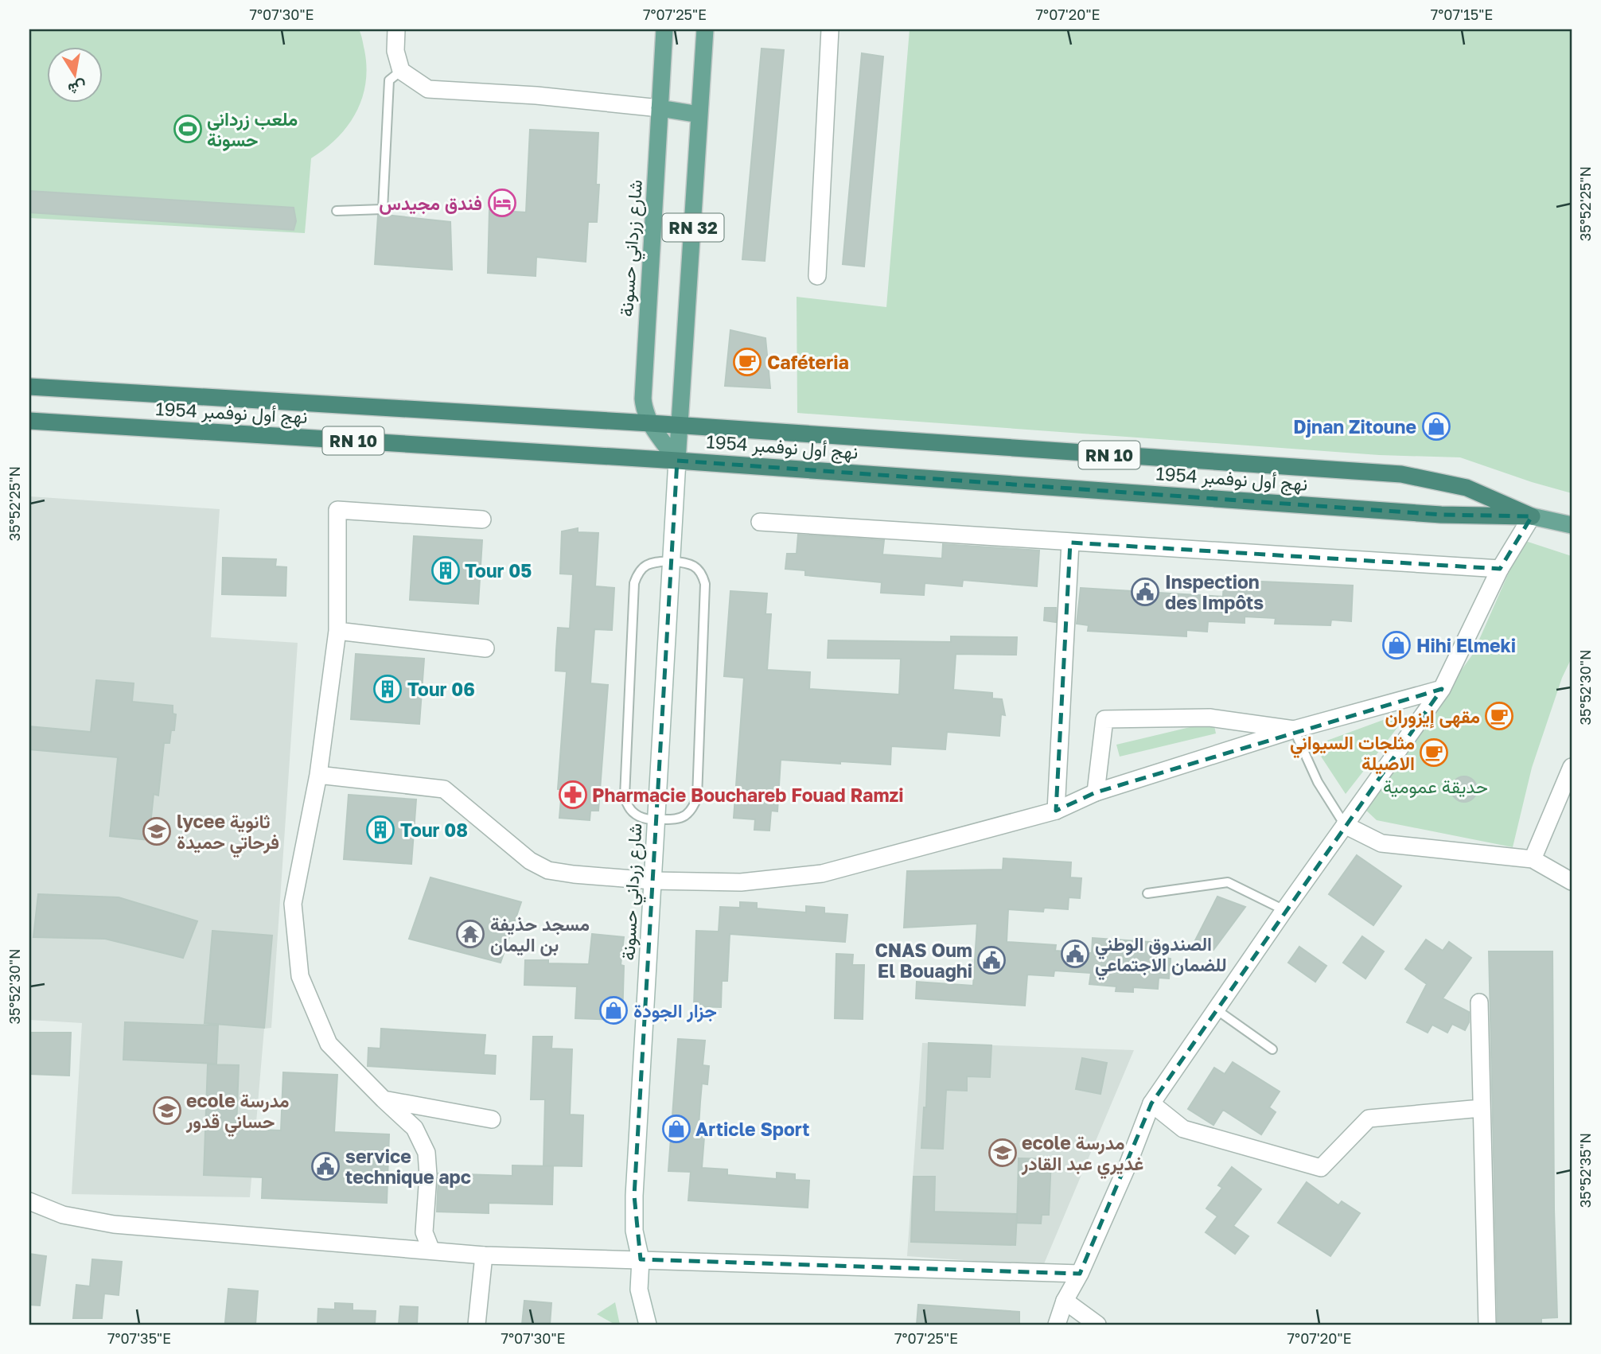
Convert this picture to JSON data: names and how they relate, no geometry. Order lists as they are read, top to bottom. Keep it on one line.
{"streets":{"highway":["نهج أول نوفمبر 1954","RN 10"],"main road":["RN 32","شارع زرداني حسونة"]},"crossings":[["شارع زرداني حسونة","نهج أول نوفمبر 1954"],["شارع زرداني حسونة","RN 10"],["نهج أول نوفمبر 1954","RN 10"]],"parks":["حديقة عمومية"],"places":{"sports":["ملعب زرداني حسونة"],"hotel":["فندق مجيدس"],"cafe":["Caféteria","مقهى إيزوران","مثلجات السيواني الاصيلة"],"shop":["Djnan Zitoune","Hihi Elmeki","جزار الجودة","Article Sport"],"building":["Tour 05","Tour 06","Tour 08"],"public building":["Inspection des Impôts","الصندوق الوطني للضمان الاجتماعي","CNAS Oum El Bouaghi","service technique apc"],"pharmacy":["Pharmacie Bouchareb Fouad Ramzi"],"school or university":["lycee ثانوية فرحاتي حميدة","ecole مدرسة حساني قدور","ecole مدرسة غديري عبد القادر"],"temple":["مسجد حذيفة بن اليمان"]},"north":"bottom","coordinates":["7°07'30\"E","7°07'25\"E","7°07'20\"E","7°07'15\"E","35°52'25\"N","35°52'30\"N","35°52'35\"N","7°07'35\"E"]}
